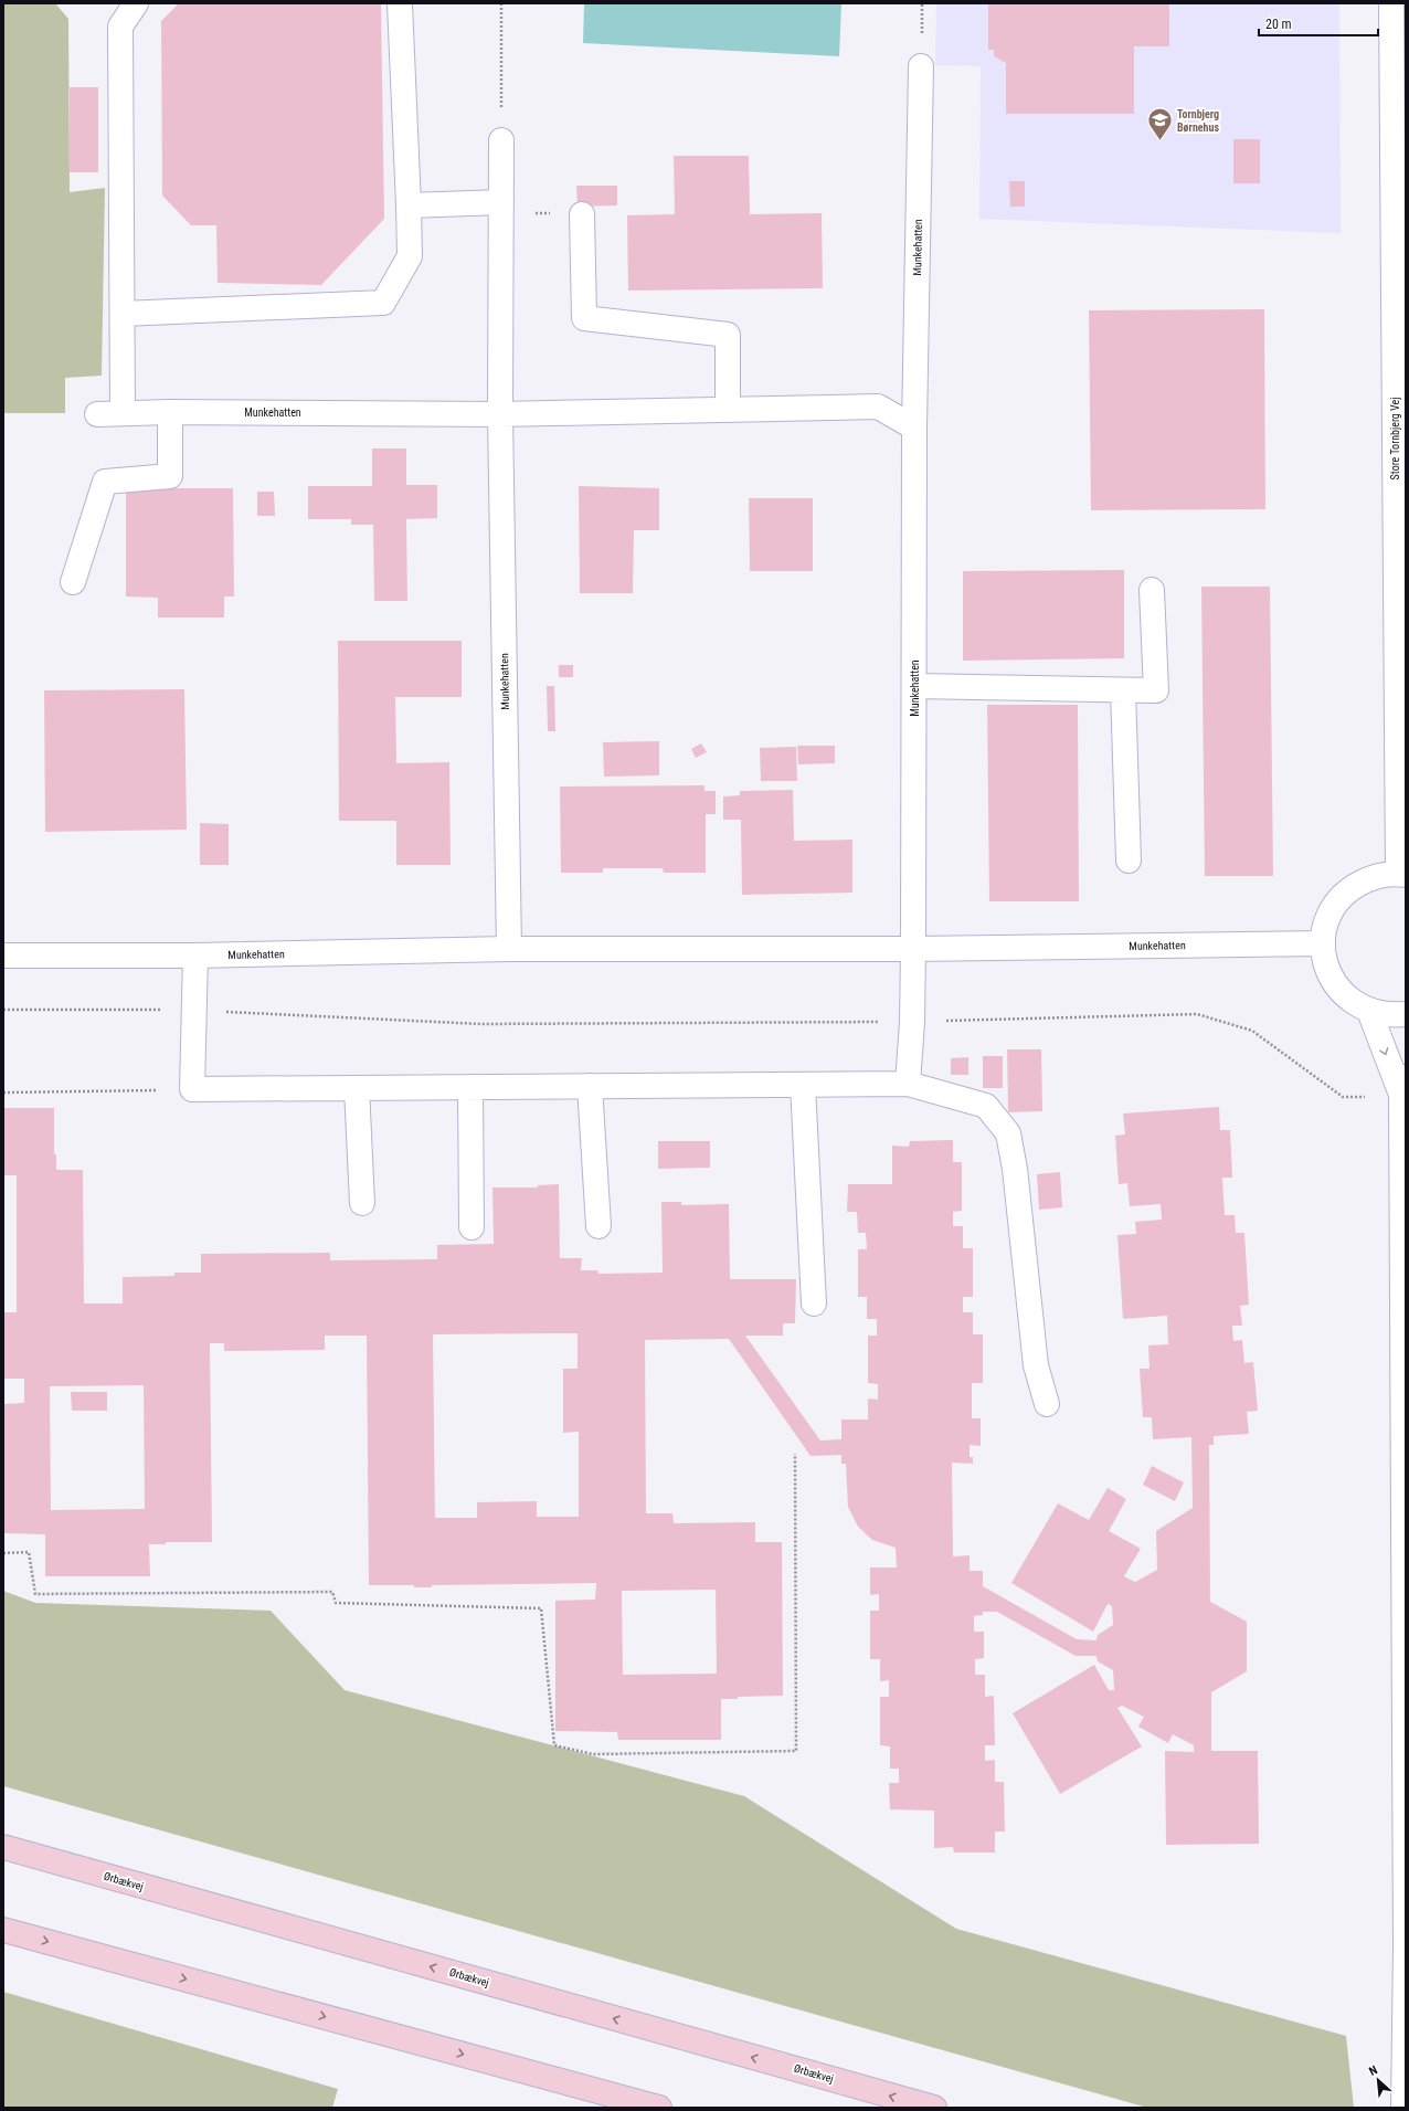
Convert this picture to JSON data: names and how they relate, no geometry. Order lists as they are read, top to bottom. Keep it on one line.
{"streets":{"main road":["Ørbækvej"],"street":["Munkehatten","Store Tornbjerg Vej"]},"places":{"school or university":["Tornbjerg Børnehus"]},"scale_bar":"20 m","north":"top left"}
